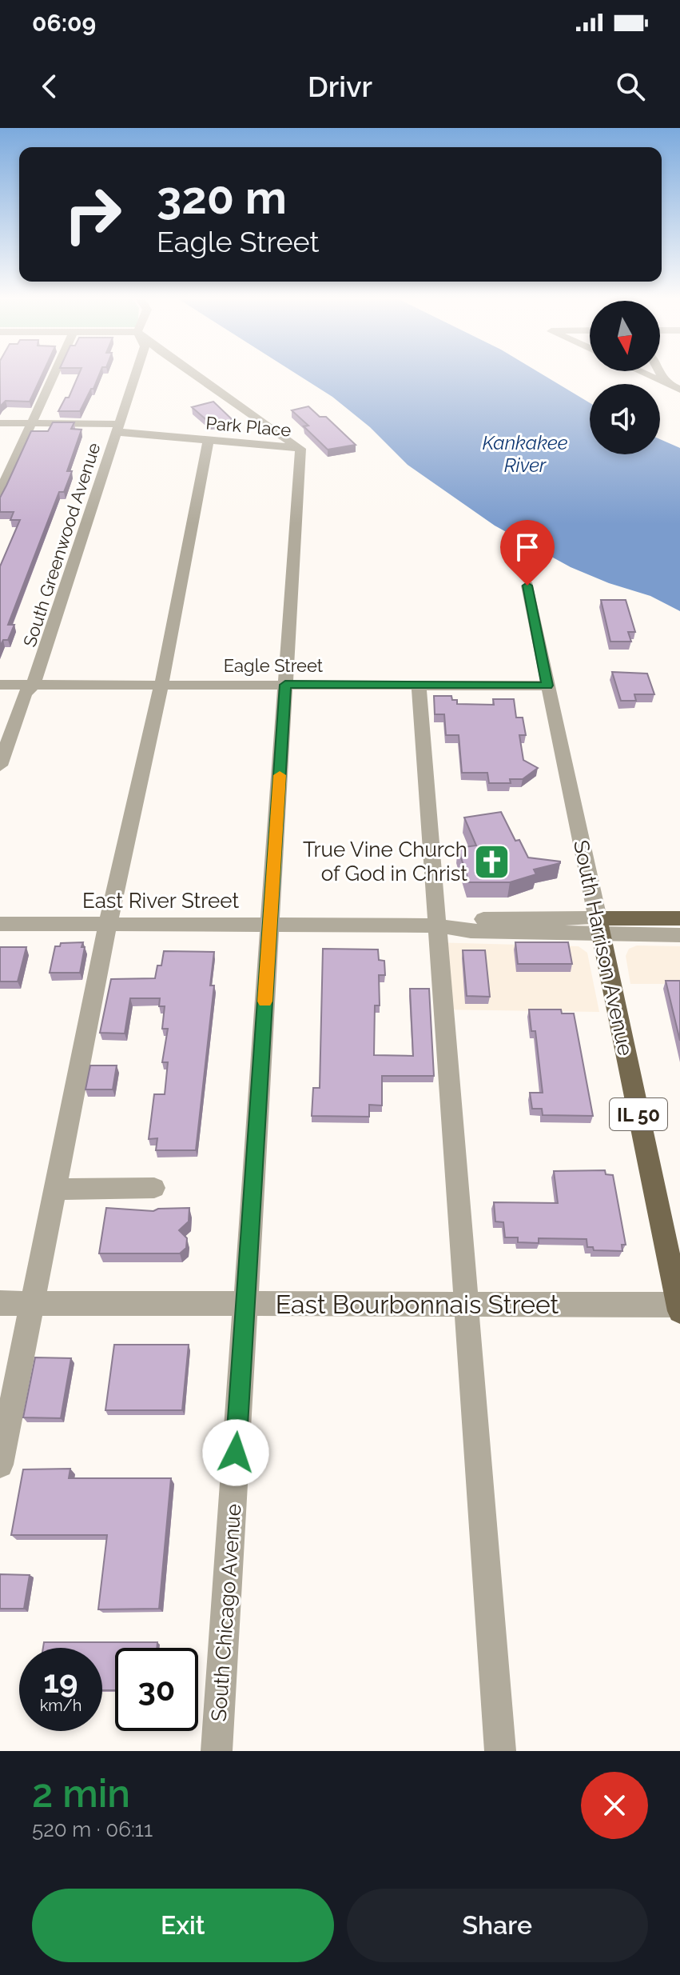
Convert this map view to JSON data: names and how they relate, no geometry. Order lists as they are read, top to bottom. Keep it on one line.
{"streets":{"main road":["East River Street","South Harrison Avenue","IL 50"],"street":["Park Place","South Greenwood Avenue","Eagle Street","East Bourbonnais Street","South Chicago Avenue"]},"crossings":[["Park Place","South Greenwood Avenue"],["Park Place","South Chicago Avenue"],["South Greenwood Avenue","Eagle Street"],["Eagle Street","South Harrison Avenue"],["Eagle Street","South Chicago Avenue"],["East River Street","South Harrison Avenue"],["East River Street","South Chicago Avenue"],["South Harrison Avenue","East Bourbonnais Street"],["East Bourbonnais Street","South Chicago Avenue"]],"water":["Kankakee River"],"places":{"church":["True Vine Church of God in Christ"]},"north":"bottom","page":{"status":"06:09","header":"Drivr","turn":["320 m","Eagle Street"],"speed":"19 km/h","limit":"30","heading":["2 min","520 m · 06:11"],"buttons":["Exit","Share"]}}
